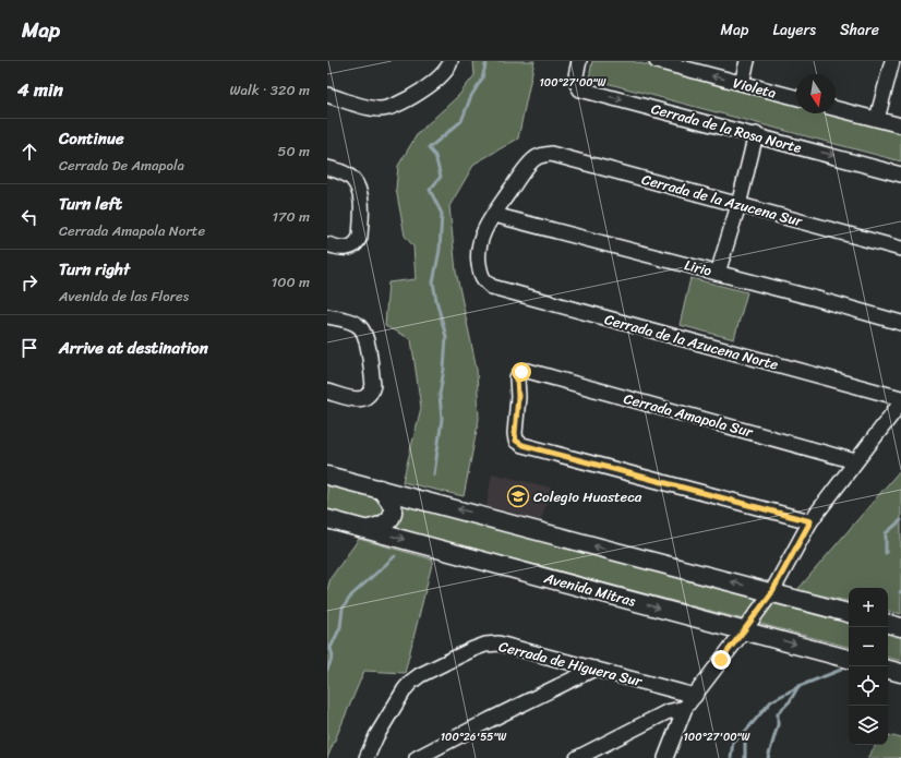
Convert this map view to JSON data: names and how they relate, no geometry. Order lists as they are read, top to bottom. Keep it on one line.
{"streets":{"street":["Violeta","Cerrada de la Rosa Norte","Cerrada de la Azucena Sur","Lirio","Cerrada de la Azucena Norte","Cerrada Amapola Sur","Avenida Mitras","Cerrada de Higuera Sur"]},"crossings":[["Cerrada de la Azucena Sur","Lirio"],["Cerrada de la Azucena Sur","Cerrada de la Azucena Norte"],["Lirio","Cerrada de la Azucena Norte"]],"one_way":["Violeta","Cerrada de la Rosa Norte"],"places":{"school or university":["Colegio Huasteca"]},"north":"bottom","page":{"header":"Map","nav":["Map","Layers","Share"],"heading":["4 min","Walk · 320 m"],"list":[["Continue","Cerrada De Amapola","50 m"],["Turn left","Cerrada Amapola Norte","170 m"],["Turn right","Avenida de las Flores","100 m"],"Arrive at destination"],"map_buttons":["+","−"]},"coordinates":["100°27'00\"W","100°26'55\"W"]}
